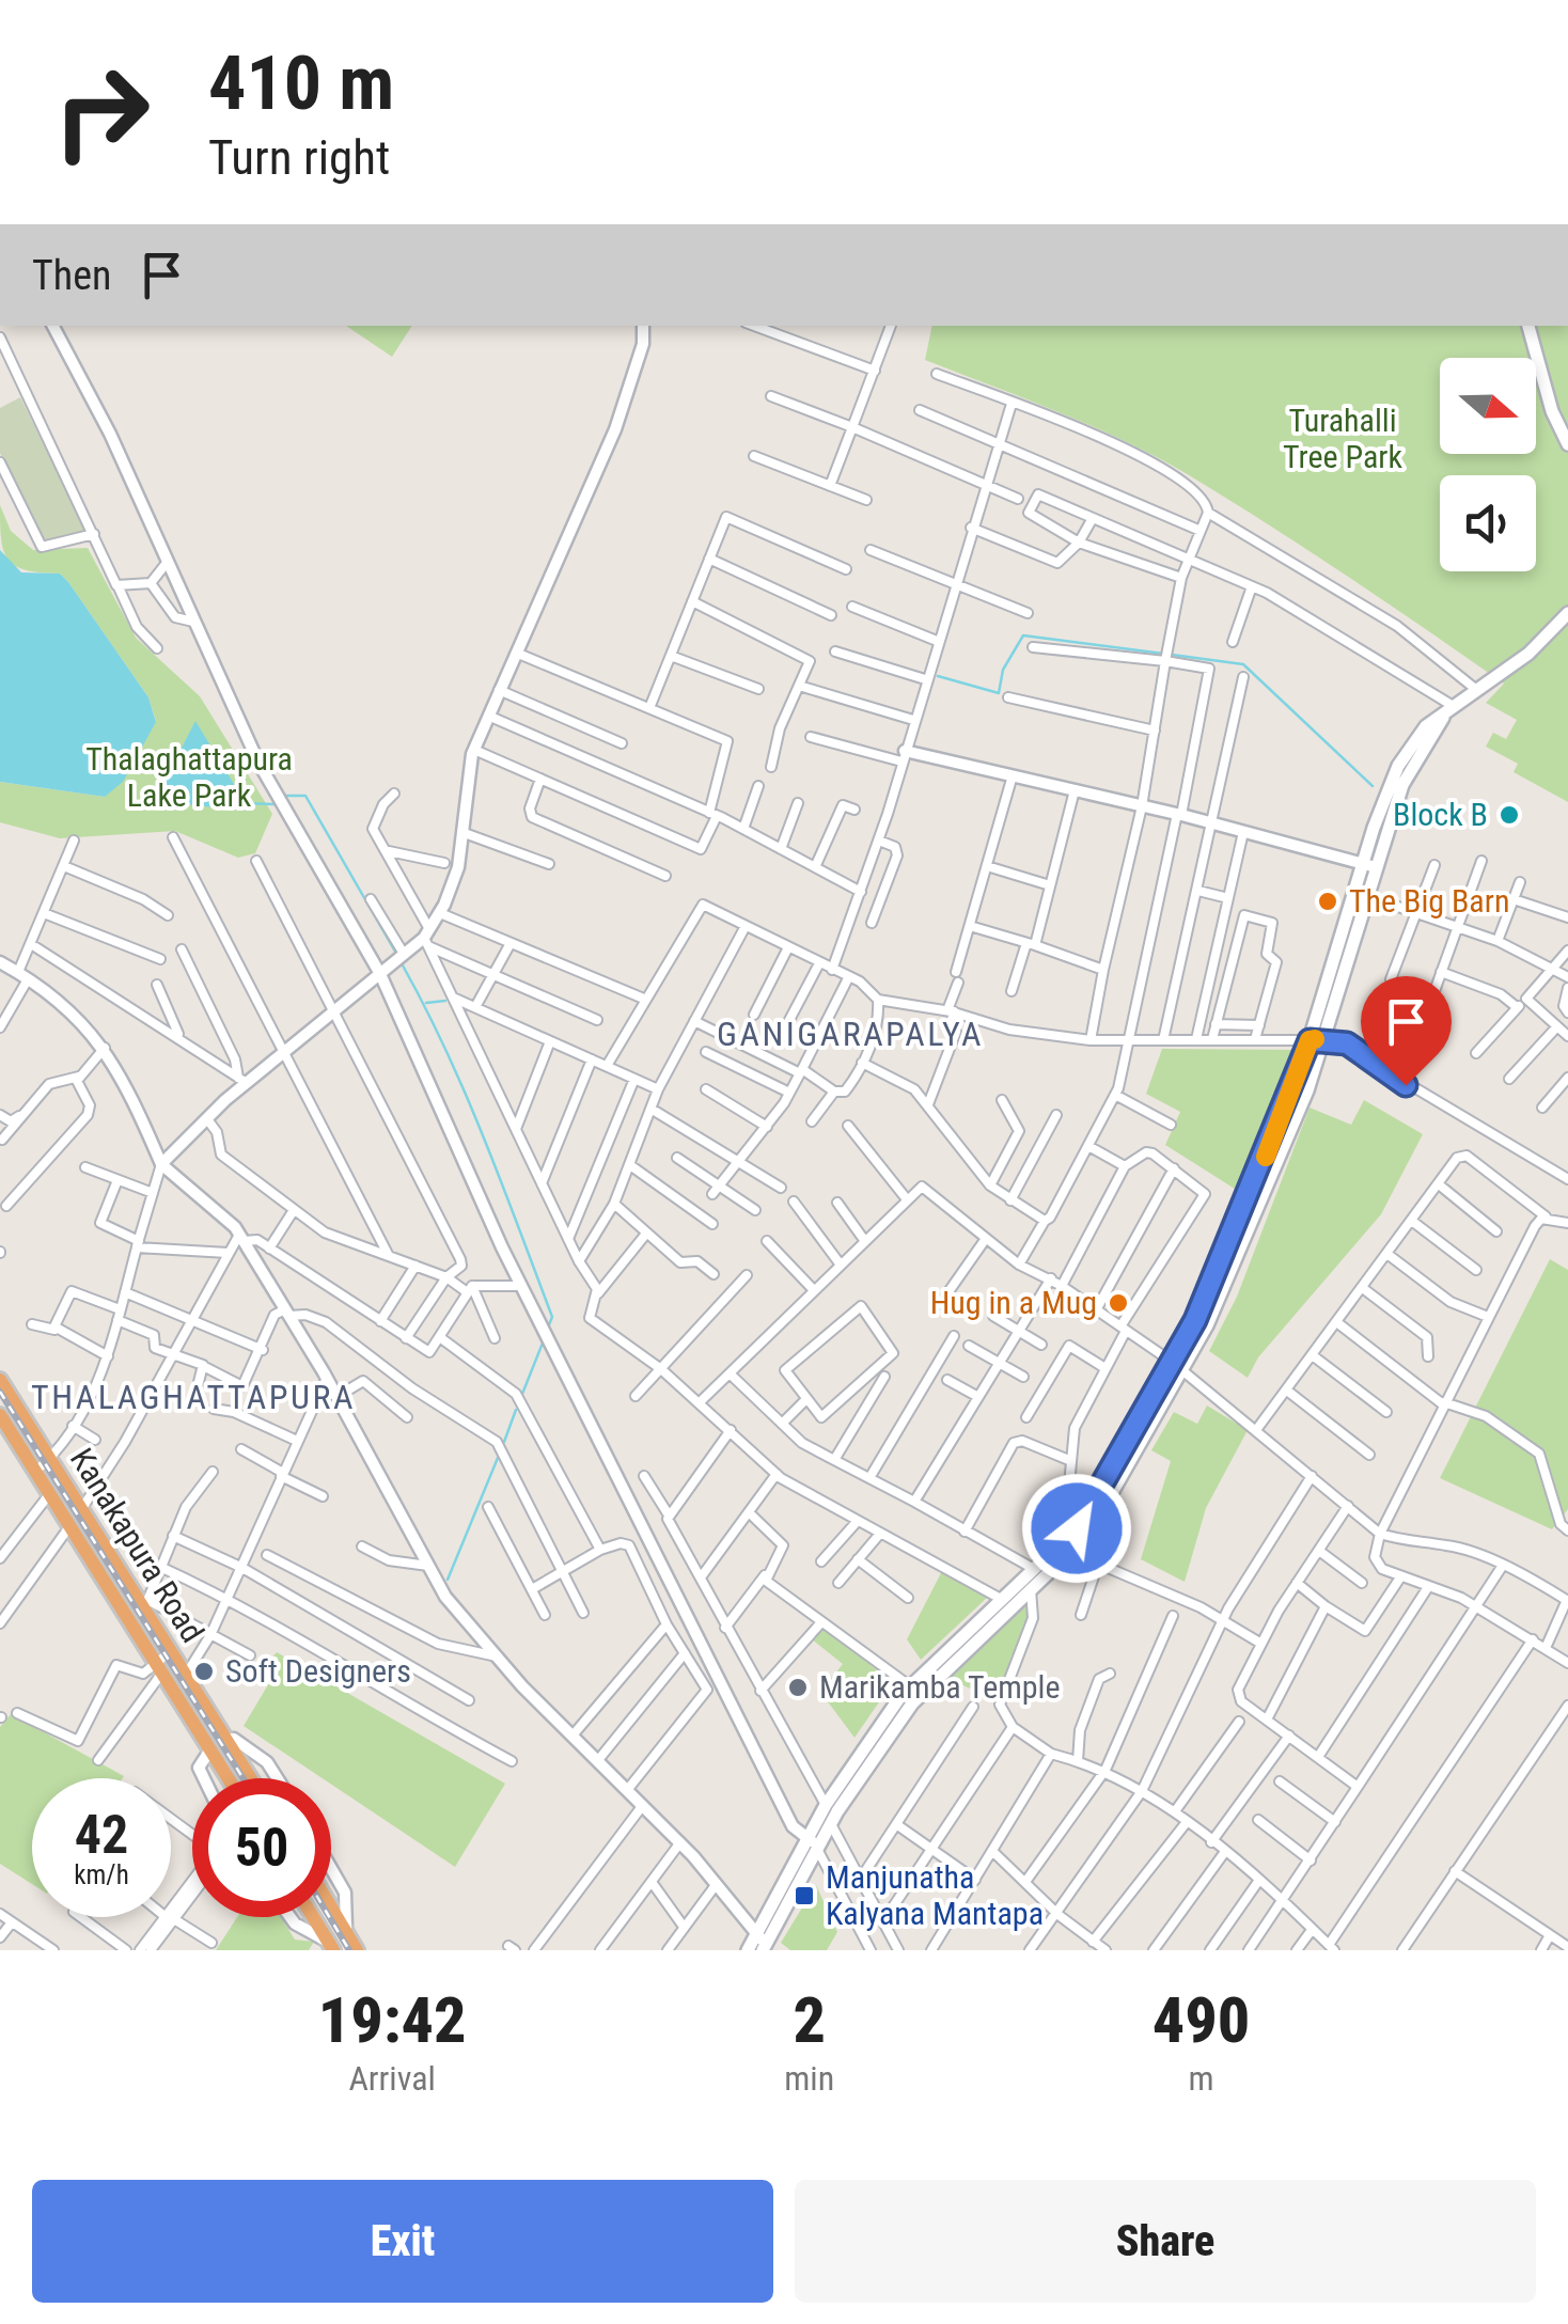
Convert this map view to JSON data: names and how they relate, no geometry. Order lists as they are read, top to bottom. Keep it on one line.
{"streets":{"highway":["Kanakapura Road"]},"districts":["GANIGARAPALYA","THALAGHATTAPURA"],"parks":["Turahalli Tree Park","Thalaghattapura Lake Park"],"places":{"other":["Block B","The Big Barn","Hug in a Mug","Soft Designers","Marikamba Temple"],"transit":["Manjunatha Kalyana Mantapa"]},"north":"right","page":{"turn":["410 m","Turn right"],"then":"Then","speed":"42 km/h","limit":"50","eta":["19:42","Arrival","2","min","490","m"],"buttons":["Exit","Share"]}}
